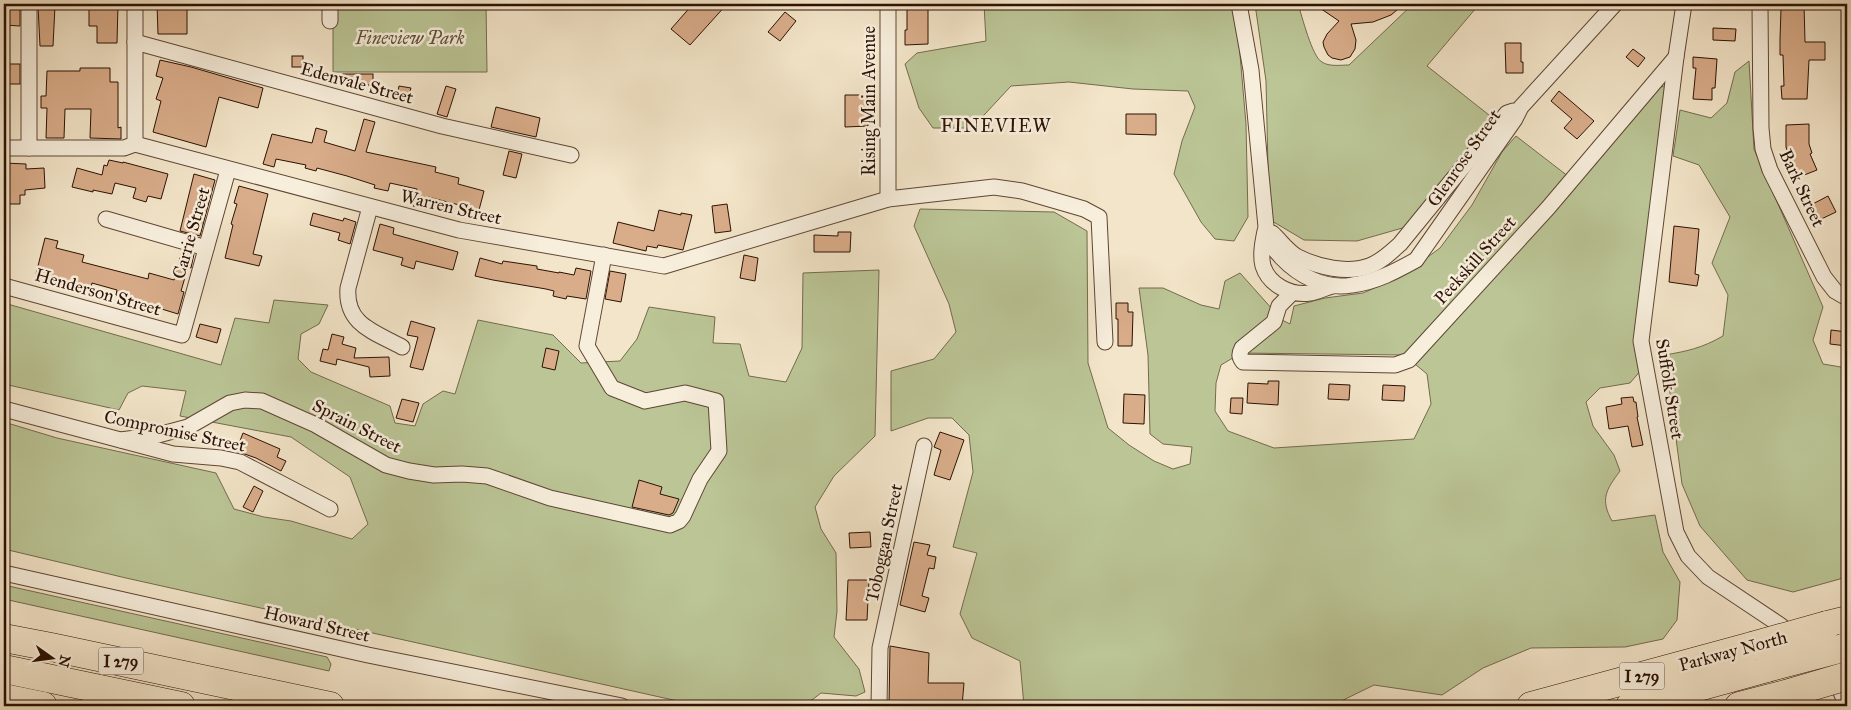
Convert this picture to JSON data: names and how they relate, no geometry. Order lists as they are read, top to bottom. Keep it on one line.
{"streets":{"highway":["Parkway North","I 279"],"street":["Edenvale Street","Rising Main Avenue","Glenrose Street","Bark Street","Warren Street","Carrie Street","Peekskill Street","Henderson Street","Suffolk Street","Sprain Street","Compromise Street","Toboggan Street","Howard Street"]},"crossings":[["Rising Main Avenue","Warren Street"],["Warren Street","Carrie Street"],["Warren Street","Sprain Street"],["Carrie Street","Henderson Street"],["Peekskill Street","Suffolk Street"],["Sprain Street","Compromise Street"]],"districts":["FINEVIEW"],"parks":["Fineview Park"],"north":"right"}
